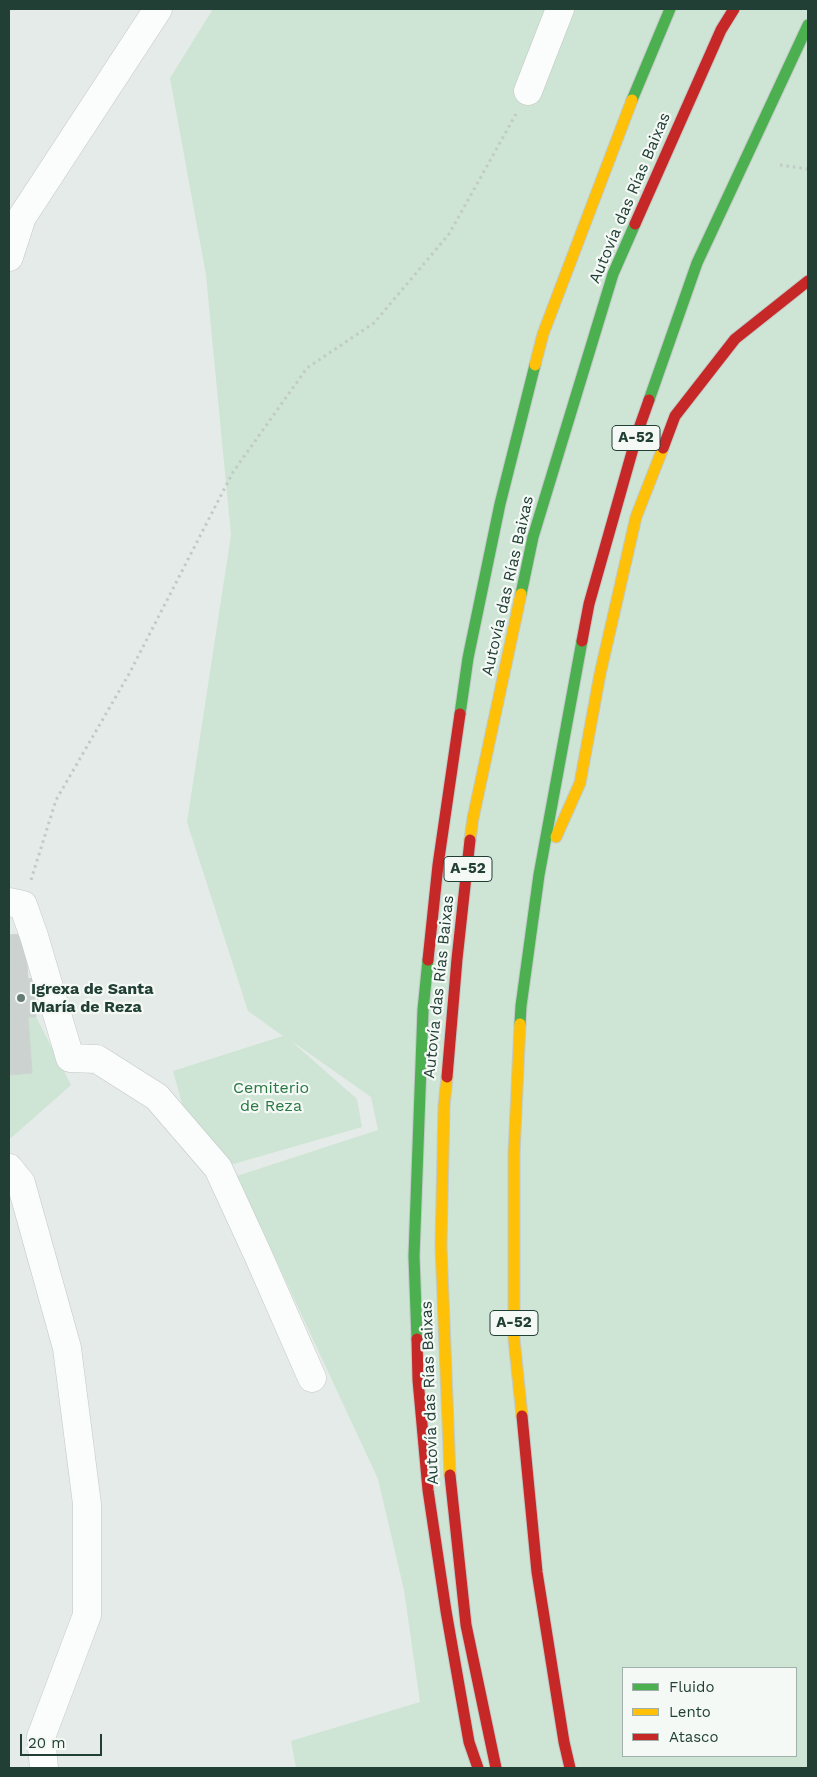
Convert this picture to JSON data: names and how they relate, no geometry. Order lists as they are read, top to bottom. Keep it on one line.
{"streets":{"highway":["Autovía das Rías Baixas","A-52"]},"parks":["Cemiterio de Reza"],"places":["Igrexa de Santa María de Reza"],"legend":["Fluido","Lento","Atasco"],"scale_bar":"20 m"}
